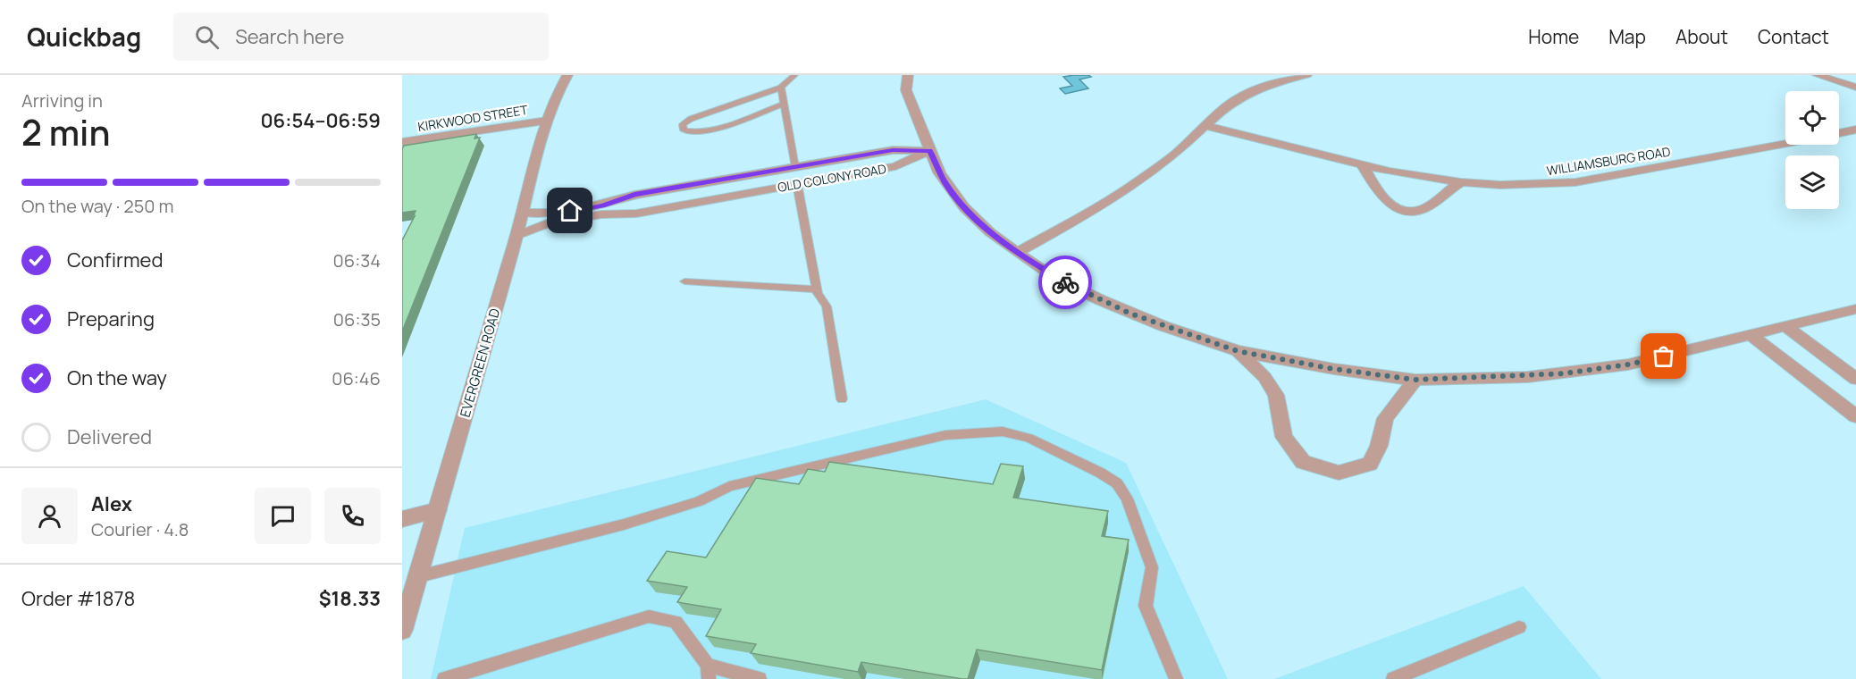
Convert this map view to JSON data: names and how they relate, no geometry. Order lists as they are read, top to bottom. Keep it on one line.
{"streets":{"street":["KIRKWOOD STREET","WILLIAMSBURG ROAD","OLD COLONY ROAD","EVERGREEN ROAD"]},"crossings":[["KIRKWOOD STREET","EVERGREEN ROAD"],["OLD COLONY ROAD","EVERGREEN ROAD"]],"page":{"header":"Quickbag","search":"Search here","nav":["Home","Map","About","Contact"],"heading":["2 min","Arriving in","06:54–06:59"],"panel":["Alex","Courier · 4.8","Order #1878","$18.33"],"bar":"On the way · 250 m","list":[["Confirmed","06:34"],["Preparing","06:35"],["On the way","06:46"],"Delivered"]}}
